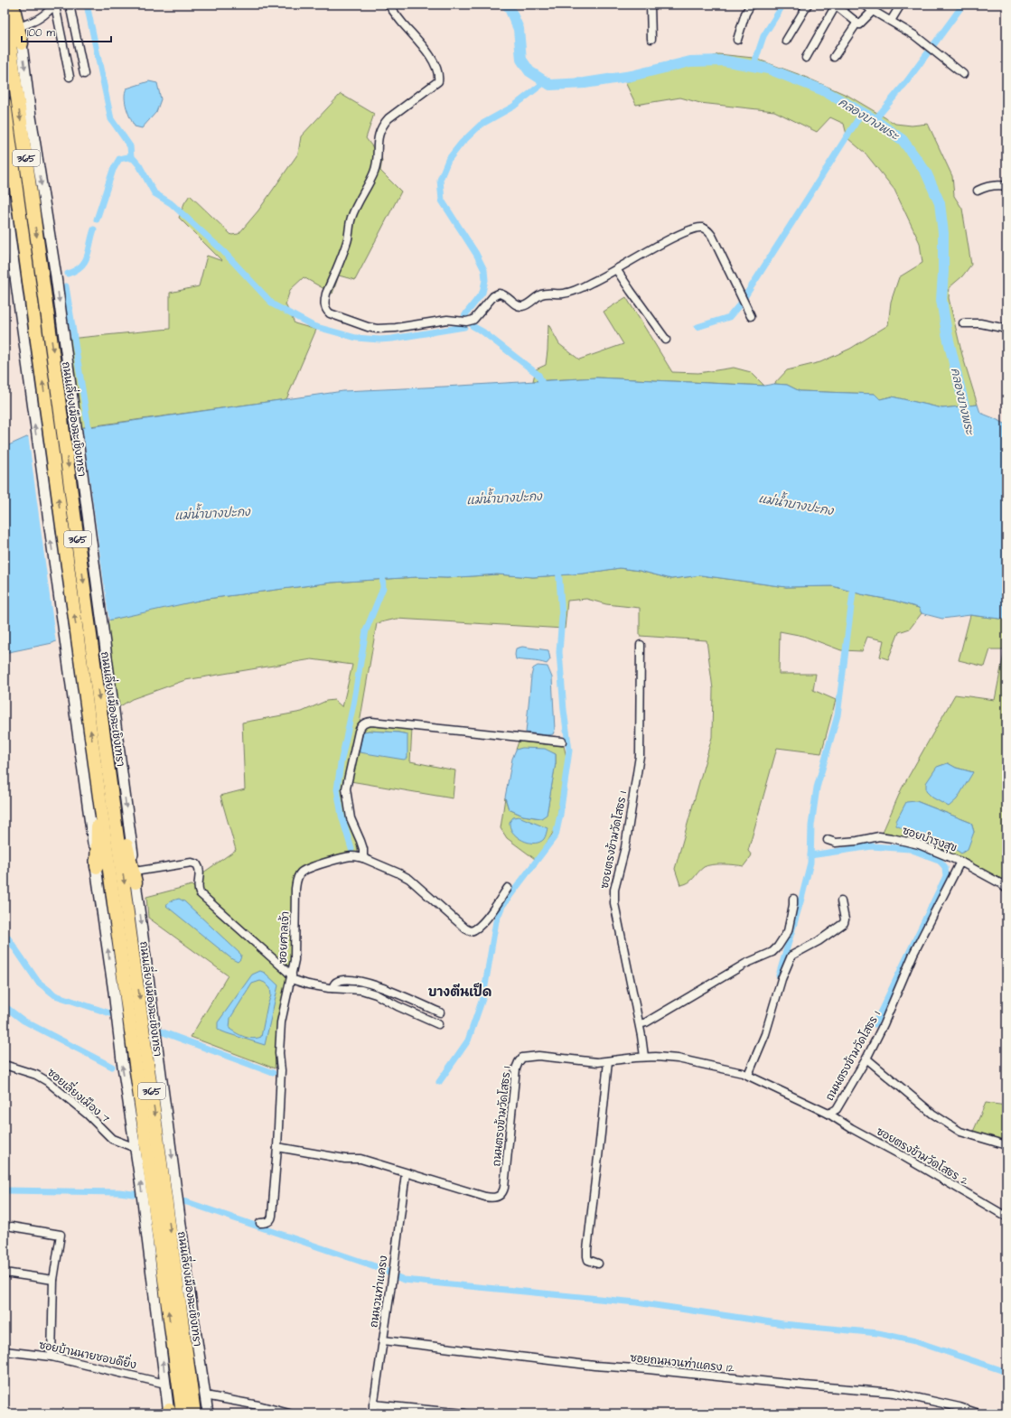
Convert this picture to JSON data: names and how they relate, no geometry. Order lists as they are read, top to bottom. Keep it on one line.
{"streets":{"highway":["365","ถนนเลี่ยงเมืองฉะเชิงเทรา"],"street":["ซอยบำรุงสุข","ซอยตรงข้ามวัดโสธร 1","ซอยศาลเจ้า","ถนนตรงข้ามวัดโสธร 1","ซอยเลี่ยงเมือง 7","ซอยตรงข้ามวัดโสธร 2","ถนนวนท่าแครง","ซอยบ้านนายชอบดียิ่ง","ซอยถนนวนท่าแครง 12"]},"crossings":[["365","ซอยเลี่ยงเมือง 7"],["365","ซอยบ้านนายชอบดียิ่ง"],["ซอยบำรุงสุข","ถนนตรงข้ามวัดโสธร 1"],["ซอยตรงข้ามวัดโสธร 1","ถนนตรงข้ามวัดโสธร 1"],["ถนนตรงข้ามวัดโสธร 1","ซอยตรงข้ามวัดโสธร 2"],["ถนนตรงข้ามวัดโสธร 1","ถนนวนท่าแครง"],["ถนนวนท่าแครง","ซอยถนนวนท่าแครง 12"]],"districts":["บางตีนเป็ด"],"water":["คลองบางพระ","แม่น้ำบางปะกง"],"scale_bar":"100 m"}
